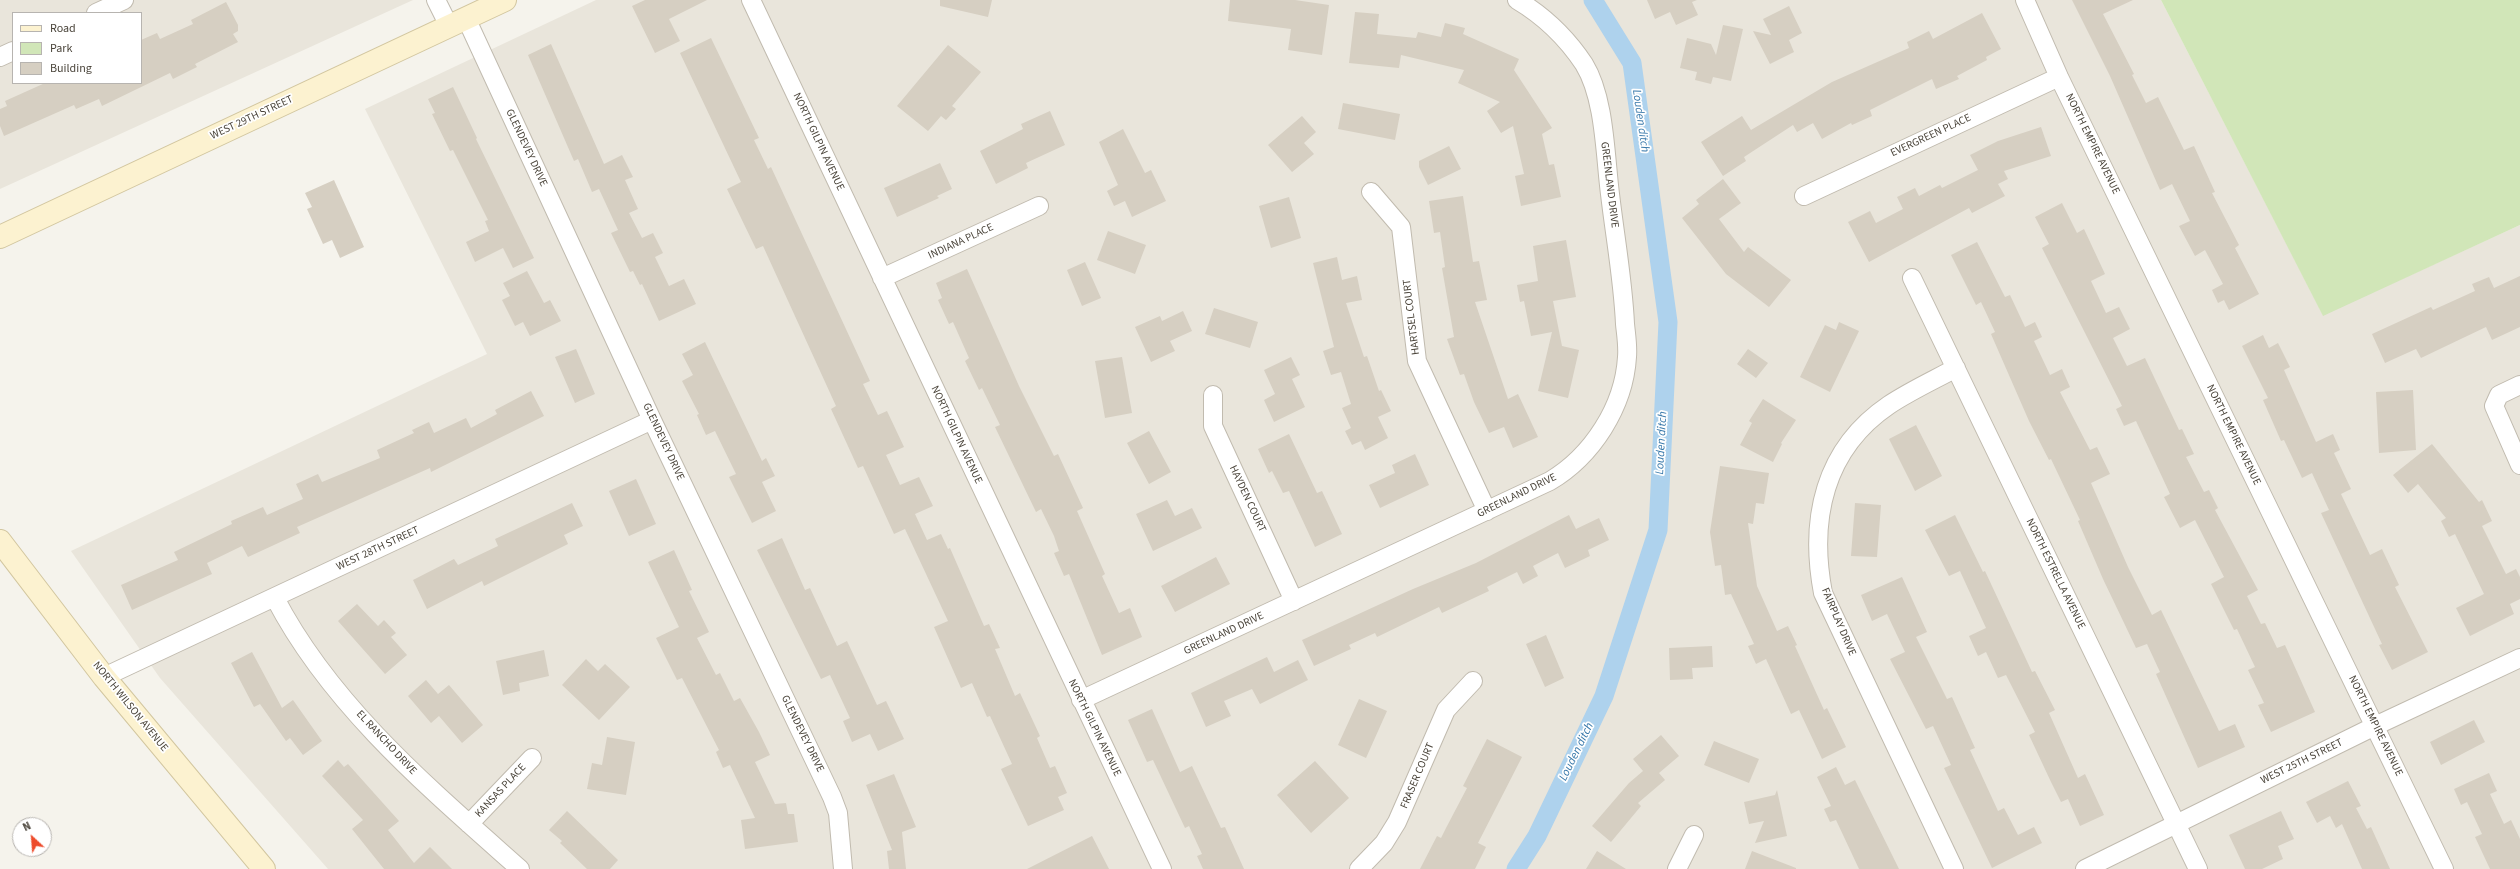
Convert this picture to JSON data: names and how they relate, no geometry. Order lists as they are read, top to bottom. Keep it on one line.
{"streets":{"main road":["WEST 29TH STREET","NORTH WILSON AVENUE"],"street":["EVERGREEN PLACE","NORTH GILPIN AVENUE","NORTH EMPIRE AVENUE","GLENDEVEY DRIVE","GREENLAND DRIVE","INDIANA PLACE","HARTSEL COURT","HAYDEN COURT","WEST 28TH STREET","NORTH ESTRELLA AVENUE","FAIRPLAY DRIVE","EL RANCHO DRIVE","WEST 25TH STREET","FRASER COURT","KANSAS PLACE"]},"crossings":[["WEST 29TH STREET","GLENDEVEY DRIVE"],["EVERGREEN PLACE","NORTH EMPIRE AVENUE"],["NORTH GILPIN AVENUE","GREENLAND DRIVE"],["NORTH GILPIN AVENUE","INDIANA PLACE"],["NORTH EMPIRE AVENUE","WEST 25TH STREET"],["GLENDEVEY DRIVE","WEST 28TH STREET"],["GREENLAND DRIVE","HARTSEL COURT"],["GREENLAND DRIVE","HAYDEN COURT"],["WEST 28TH STREET","NORTH WILSON AVENUE"],["WEST 28TH STREET","EL RANCHO DRIVE"],["NORTH ESTRELLA AVENUE","FAIRPLAY DRIVE"],["NORTH ESTRELLA AVENUE","WEST 25TH STREET"],["EL RANCHO DRIVE","KANSAS PLACE"]],"water":["Louden ditch"],"legend":["Road","Park","Building"],"north":"top left"}
